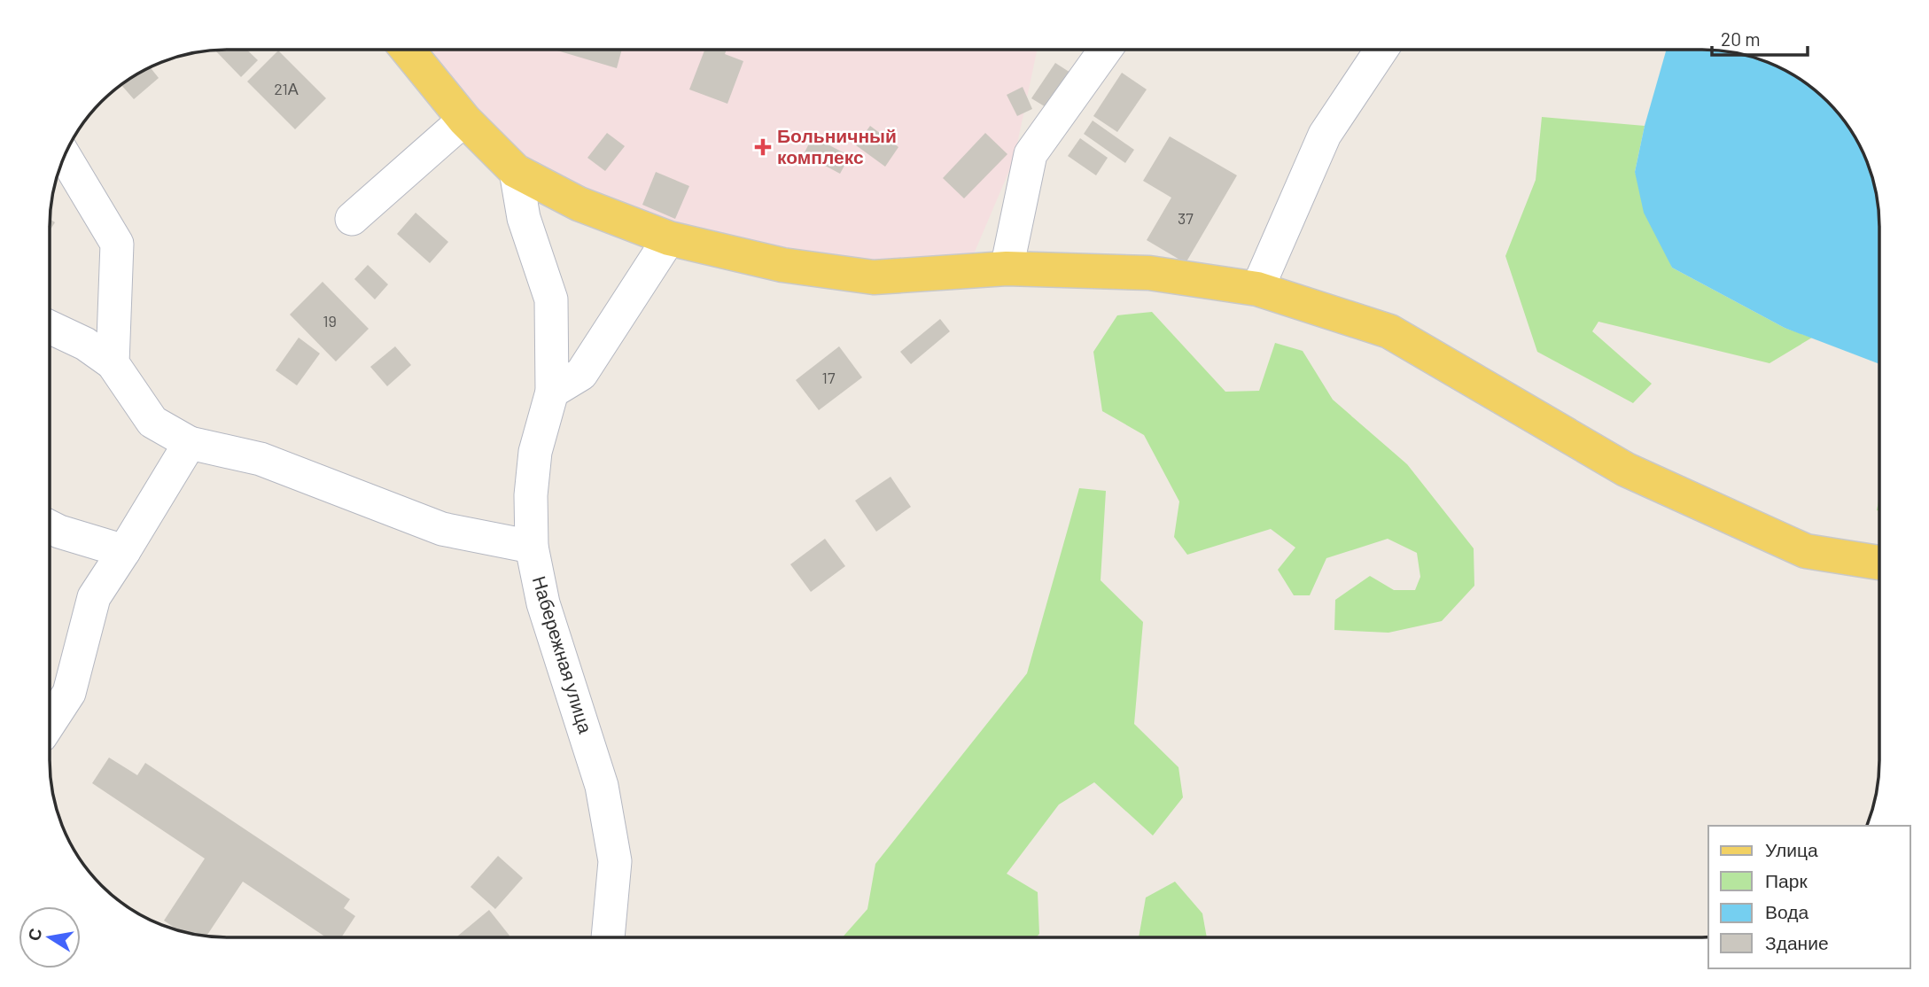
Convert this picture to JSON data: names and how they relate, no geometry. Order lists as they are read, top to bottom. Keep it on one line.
{"streets":{"street":["Набережная улица"]},"places":{"health":["Больничный комплекс"]},"house_numbers":["21А","37","19","17"],"legend":["Улица","Парк","Вода","Здание"],"scale_bar":"20 m","north":"left"}
